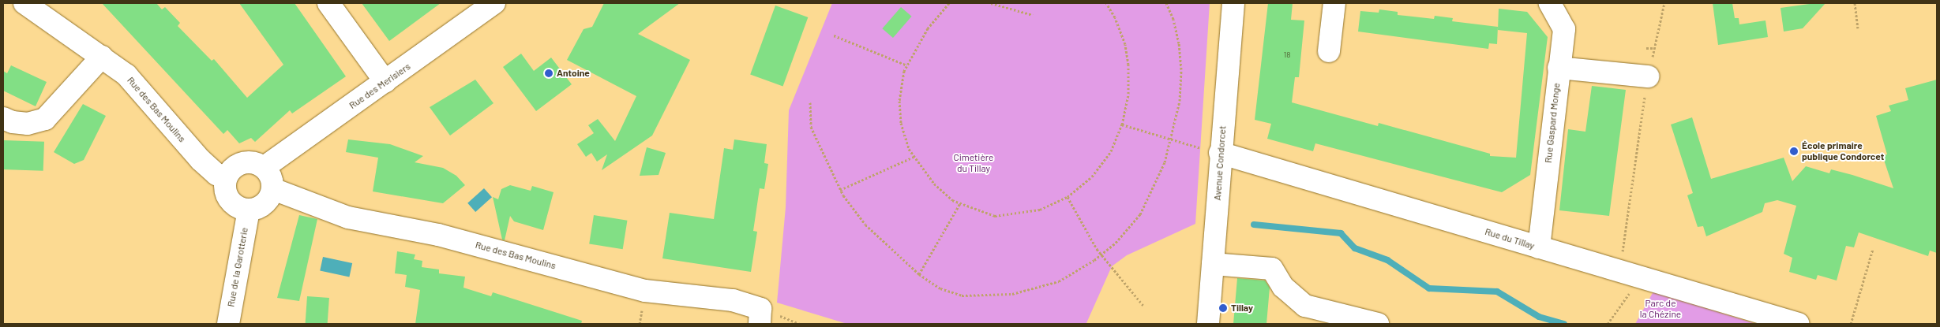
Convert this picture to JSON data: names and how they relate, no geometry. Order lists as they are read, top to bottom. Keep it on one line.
{"streets":{"street":["Rue des Merisiers","Rue des Bas Moulins","Rue Gaspard Monge","Avenue Condorcet","Rue du Tillay","Rue de la Garotterie"]},"crossings":[["Rue des Merisiers","Rue des Bas Moulins"],["Rue des Merisiers","Rue de la Garotterie"],["Rue des Bas Moulins","Rue de la Garotterie"],["Rue Gaspard Monge","Rue du Tillay"],["Avenue Condorcet","Rue du Tillay"]],"parks":["Cimetière du Tillay","Parc de la Chézine"],"places":["Antoine","École primaire publique Condorcet","Tillay"],"house_numbers":["18"]}
